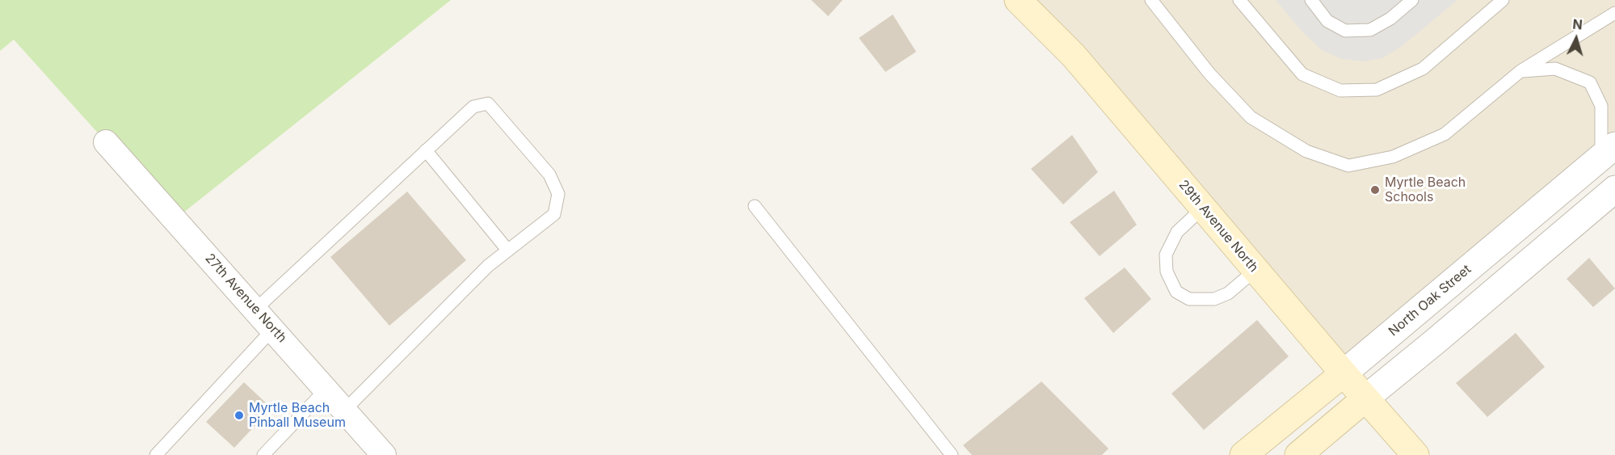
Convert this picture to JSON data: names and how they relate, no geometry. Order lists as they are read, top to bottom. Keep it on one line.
{"streets":{"main road":["29th Avenue North","North Oak Street"],"street":["27th Avenue North"]},"crossings":[["29th Avenue North","North Oak Street"]],"places":["Myrtle Beach Schools","Myrtle Beach Pinball Museum"],"north":"top"}
